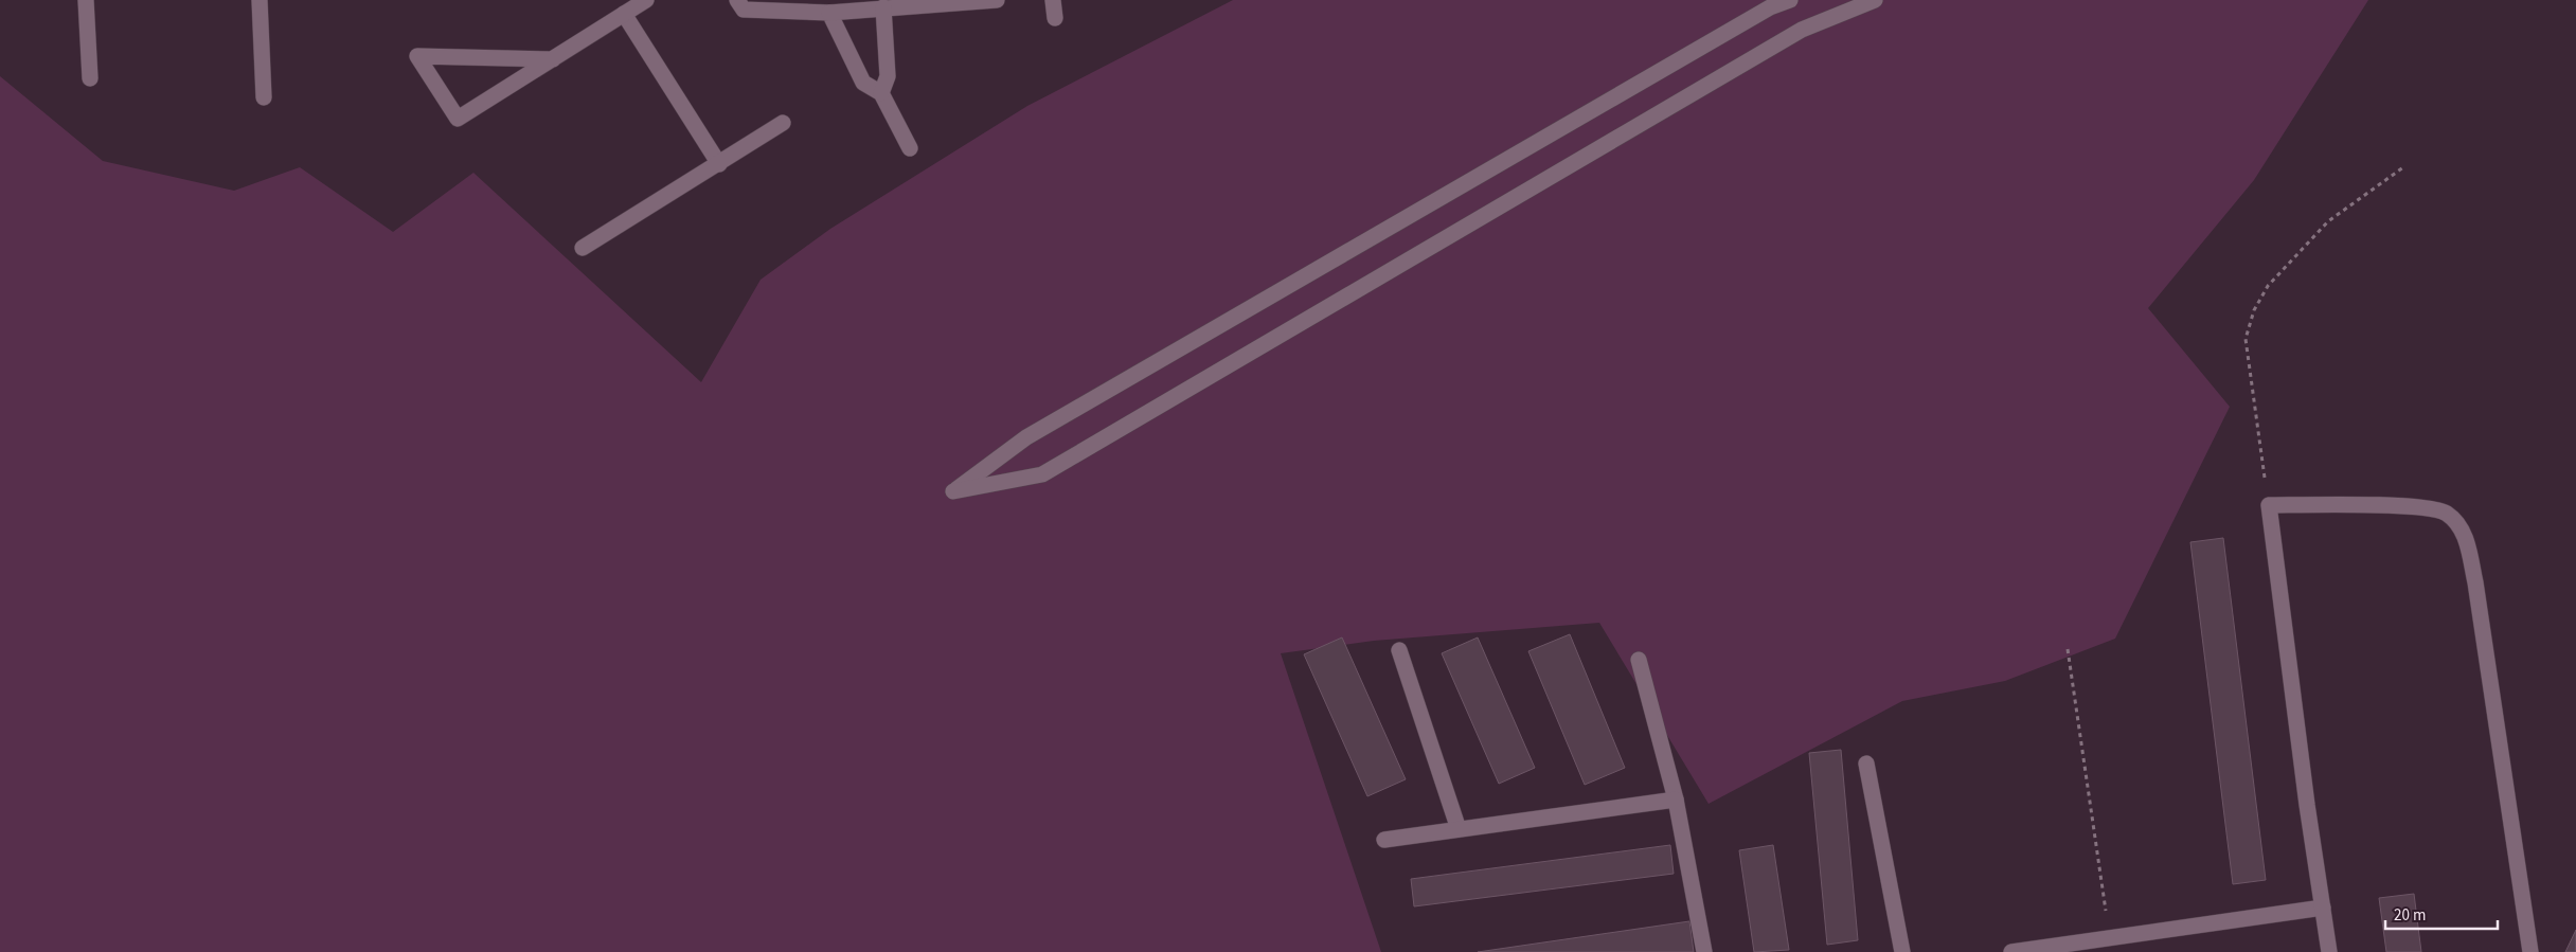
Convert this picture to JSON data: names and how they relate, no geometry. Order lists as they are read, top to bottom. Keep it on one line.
{"scale_bar":"20 m"}
